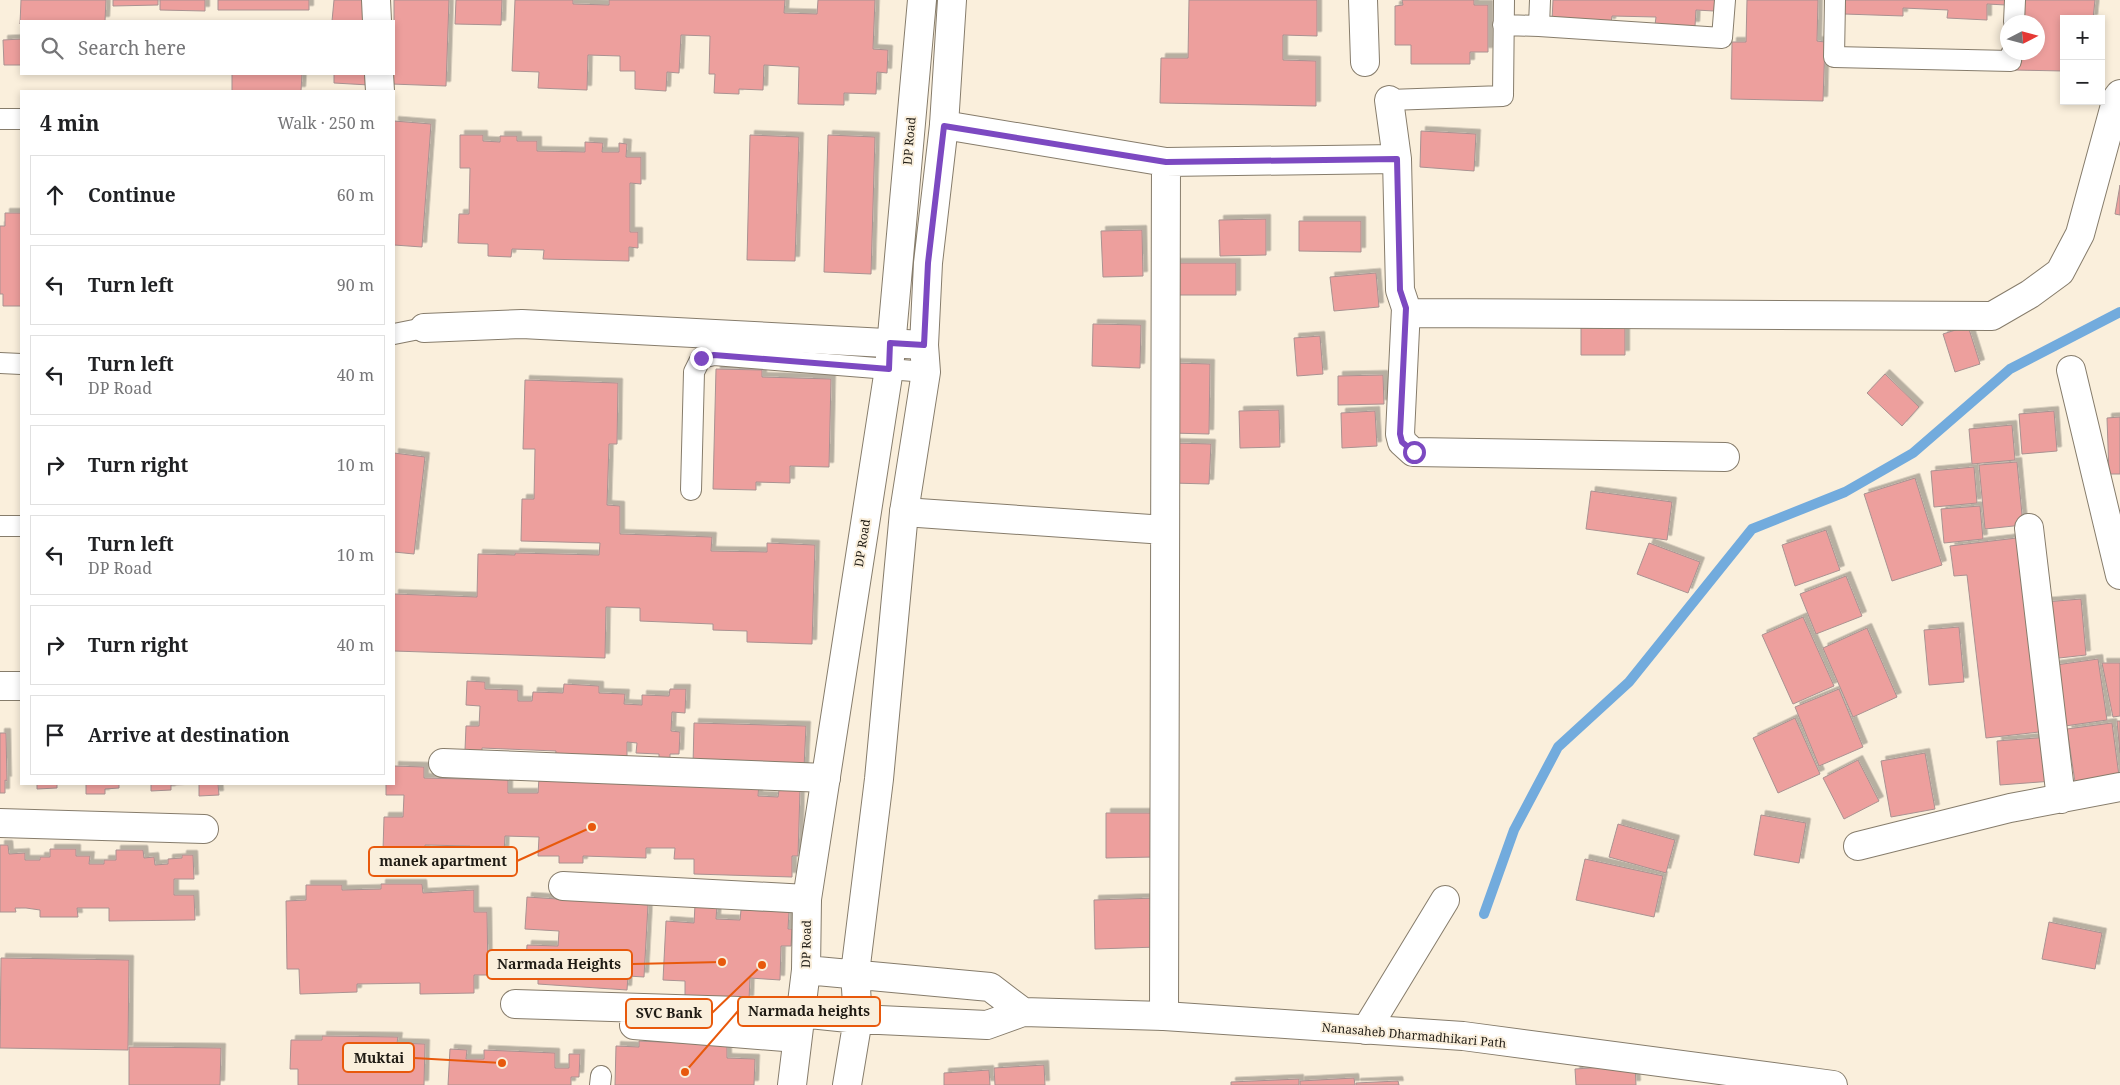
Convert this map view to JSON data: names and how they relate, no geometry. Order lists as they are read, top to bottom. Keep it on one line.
{"streets":{"street":["DP Road","Nanasaheb Dharmadhikari Path"]},"crossings":[["DP Road","Nanasaheb Dharmadhikari Path"]],"places":["manek apartment","Narmada Heights","SVC Bank","Muktai","Narmada heights"],"north":"right","page":{"map_buttons":["+","−"],"search":"Search here","heading":["4 min","Walk · 250 m"],"list":[["Continue","60 m"],["Turn left","90 m"],["Turn left","DP Road","40 m"],["Turn right","10 m"],["Turn left","DP Road","10 m"],["Turn right","40 m"],"Arrive at destination"]}}
